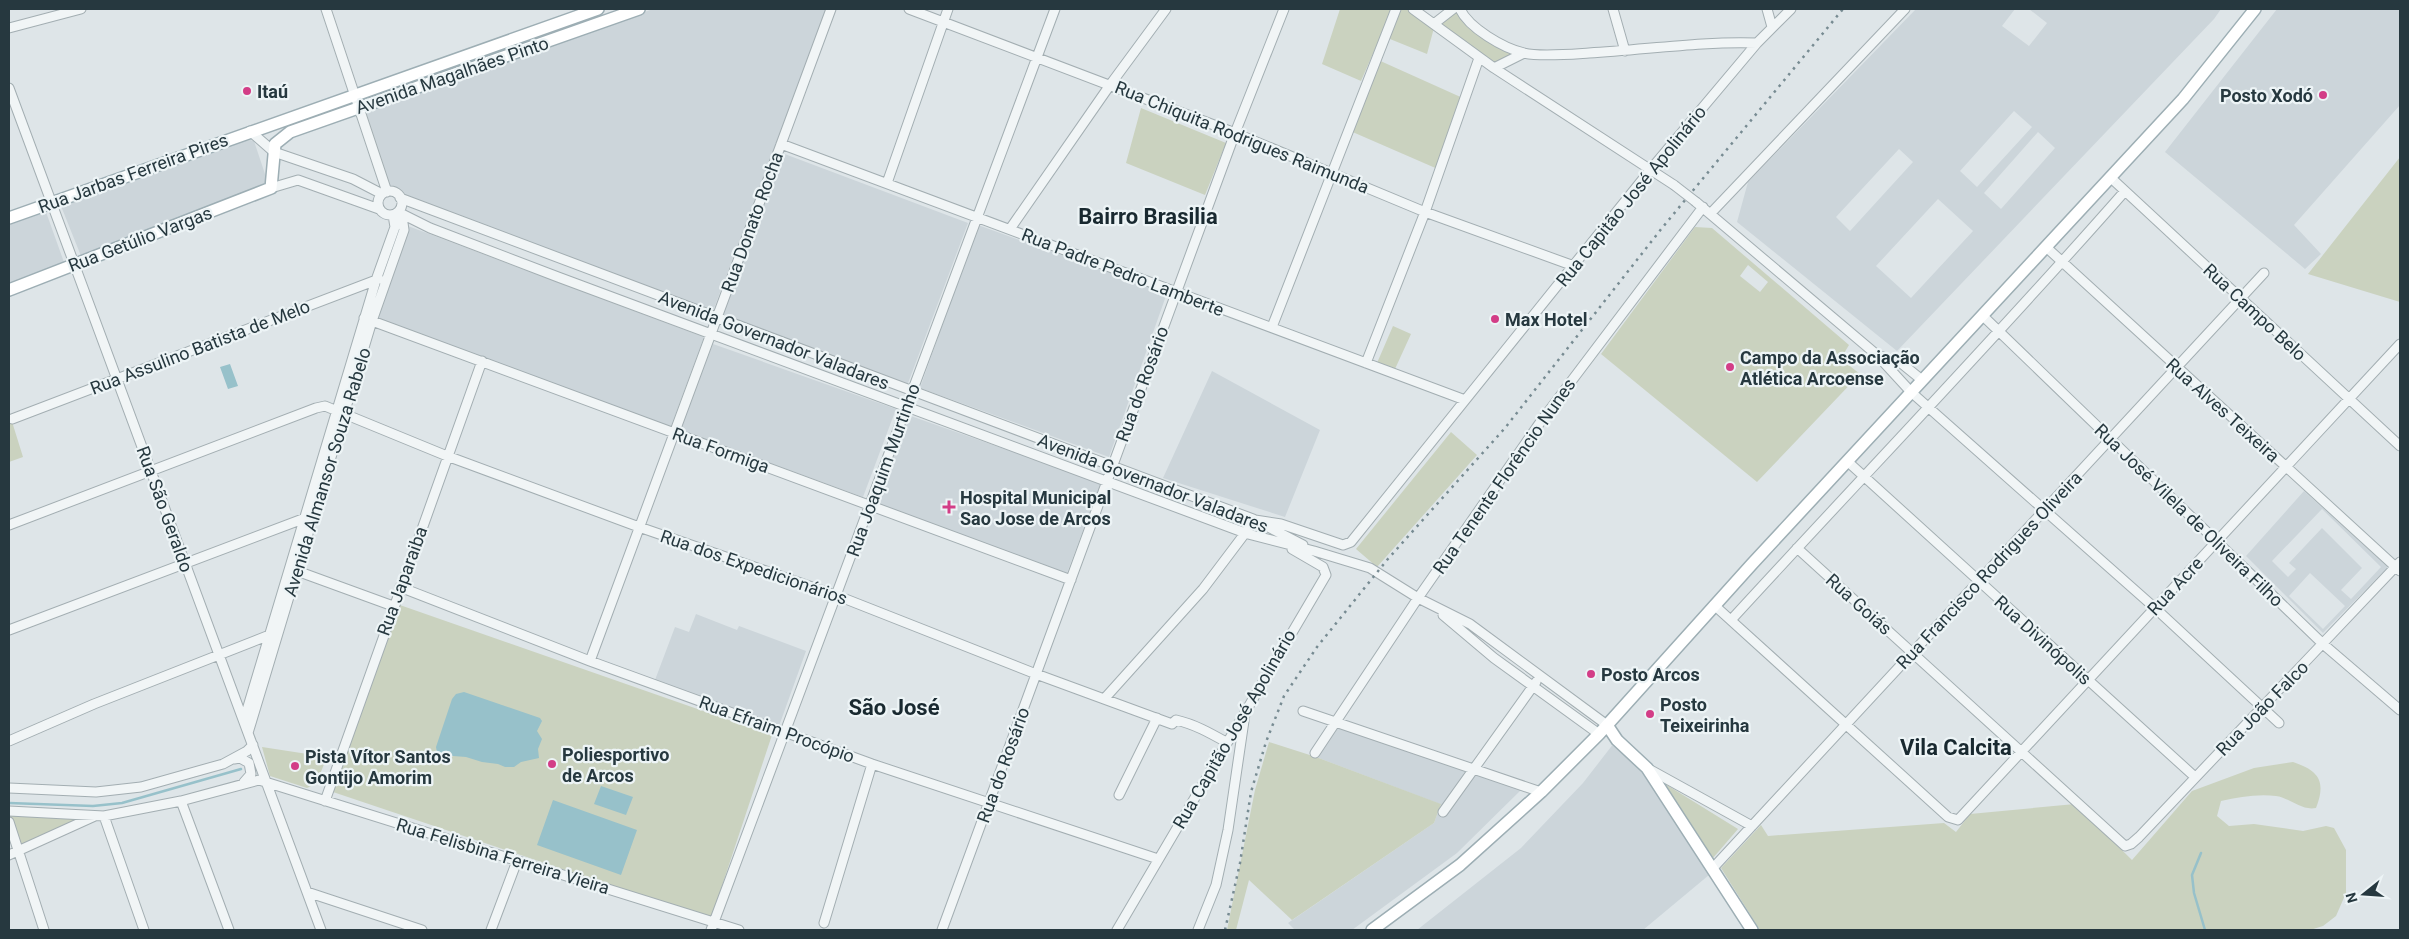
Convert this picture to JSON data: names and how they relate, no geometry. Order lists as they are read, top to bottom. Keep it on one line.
{"streets":{"main road":["Avenida Magalhães Pinto","Rua Jarbas Ferreira Pires","Rua Getúlio Vargas"],"street":["Rua Chiquita Rodrigues Raimunda","Rua Capitão José Apolinário","Rua Donato Rocha","Rua Padre Pedro Lamberte","Rua Campo Belo","Avenida Governador Valadares","Rua Assulino Batista de Melo","Rua do Rosário","Rua Alves Teixeira","Rua Formiga","Rua Joaquim Murtinho","Avenida Almansor Souza Rabelo","Rua Tenente Florêncio Nunes","Rua São Geraldo","Rua José Vilela de Oliveira Filho","Rua dos Expedicionários","Rua Francisco Rodrigues Oliveira","Rua Japaraiba","Rua Acre","Rua Goiás","Rua Divinópolis","Rua João Falco","Rua Efraim Procópio","Rua Felisbina Ferreira Vieira"]},"crossings":[["Avenida Magalhães Pinto","Rua Jarbas Ferreira Pires"],["Rua Chiquita Rodrigues Raimunda","Rua Capitão José Apolinário"],["Rua Chiquita Rodrigues Raimunda","Rua do Rosário"],["Rua Chiquita Rodrigues Raimunda","Rua Joaquim Murtinho"],["Rua Jarbas Ferreira Pires","Rua São Geraldo"],["Rua Capitão José Apolinário","Rua Padre Pedro Lamberte"],["Rua Capitão José Apolinário","Avenida Governador Valadares"],["Rua Capitão José Apolinário","Rua dos Expedicionários"],["Rua Capitão José Apolinário","Rua Efraim Procópio"],["Rua Donato Rocha","Rua Padre Pedro Lamberte"],["Rua Donato Rocha","Avenida Governador Valadares"],["Rua Donato Rocha","Rua Formiga"],["Rua Donato Rocha","Rua dos Expedicionários"],["Rua Donato Rocha","Rua Efraim Procópio"],["Rua Getúlio Vargas","Avenida Governador Valadares"],["Rua Getúlio Vargas","Avenida Almansor Souza Rabelo"],["Rua Getúlio Vargas","Rua São Geraldo"],["Rua Padre Pedro Lamberte","Rua do Rosário"],["Rua Padre Pedro Lamberte","Rua Joaquim Murtinho"],["Rua Campo Belo","Rua Francisco Rodrigues Oliveira"],["Rua Campo Belo","Rua Acre"],["Avenida Governador Valadares","Rua do Rosário"],["Avenida Governador Valadares","Rua Joaquim Murtinho"],["Avenida Governador Valadares","Avenida Almansor Souza Rabelo"],["Avenida Governador Valadares","Rua Tenente Florêncio Nunes"],["Rua Assulino Batista de Melo","Avenida Almansor Souza Rabelo"],["Rua Assulino Batista de Melo","Rua São Geraldo"],["Rua do Rosário","Rua Formiga"],["Rua do Rosário","Rua dos Expedicionários"],["Rua do Rosário","Rua Efraim Procópio"],["Rua Alves Teixeira","Rua Francisco Rodrigues Oliveira"],["Rua Alves Teixeira","Rua Acre"],["Rua Alves Teixeira","Rua João Falco"],["Rua Formiga","Rua Joaquim Murtinho"],["Rua Formiga","Avenida Almansor Souza Rabelo"],["Rua Formiga","Rua Japaraiba"],["Rua Joaquim Murtinho","Rua dos Expedicionários"],["Rua Joaquim Murtinho","Rua Efraim Procópio"],["Rua Joaquim Murtinho","Rua Felisbina Ferreira Vieira"],["Avenida Almansor Souza Rabelo","Rua São Geraldo"],["Avenida Almansor Souza Rabelo","Rua dos Expedicionários"],["Rua São Geraldo","Rua dos Expedicionários"],["Rua São Geraldo","Rua Felisbina Ferreira Vieira"],["Rua José Vilela de Oliveira Filho","Rua Francisco Rodrigues Oliveira"],["Rua José Vilela de Oliveira Filho","Rua Acre"],["Rua José Vilela de Oliveira Filho","Rua João Falco"],["Rua dos Expedicionários","Rua Japaraiba"],["Rua Francisco Rodrigues Oliveira","Rua Acre"],["Rua Francisco Rodrigues Oliveira","Rua Goiás"],["Rua Francisco Rodrigues Oliveira","Rua Divinópolis"],["Rua Japaraiba","Rua Efraim Procópio"],["Rua Japaraiba","Rua Felisbina Ferreira Vieira"],["Rua Acre","Rua Goiás"],["Rua Acre","Rua Divinópolis"],["Rua Goiás","Rua João Falco"],["Rua Divinópolis","Rua João Falco"]],"districts":["Bairro Brasilia","São José","Vila Calcita"],"places":{"other":["Itaú","Posto Xodó","Max Hotel","Campo da Associação Atlética Arcoense","Posto Arcos","Posto Teixeirinha","Poliesportivo de Arcos","Pista Vítor Santos Gontijo Amorim"],"health":["Hospital Municipal Sao Jose de Arcos"]},"north":"left"}
